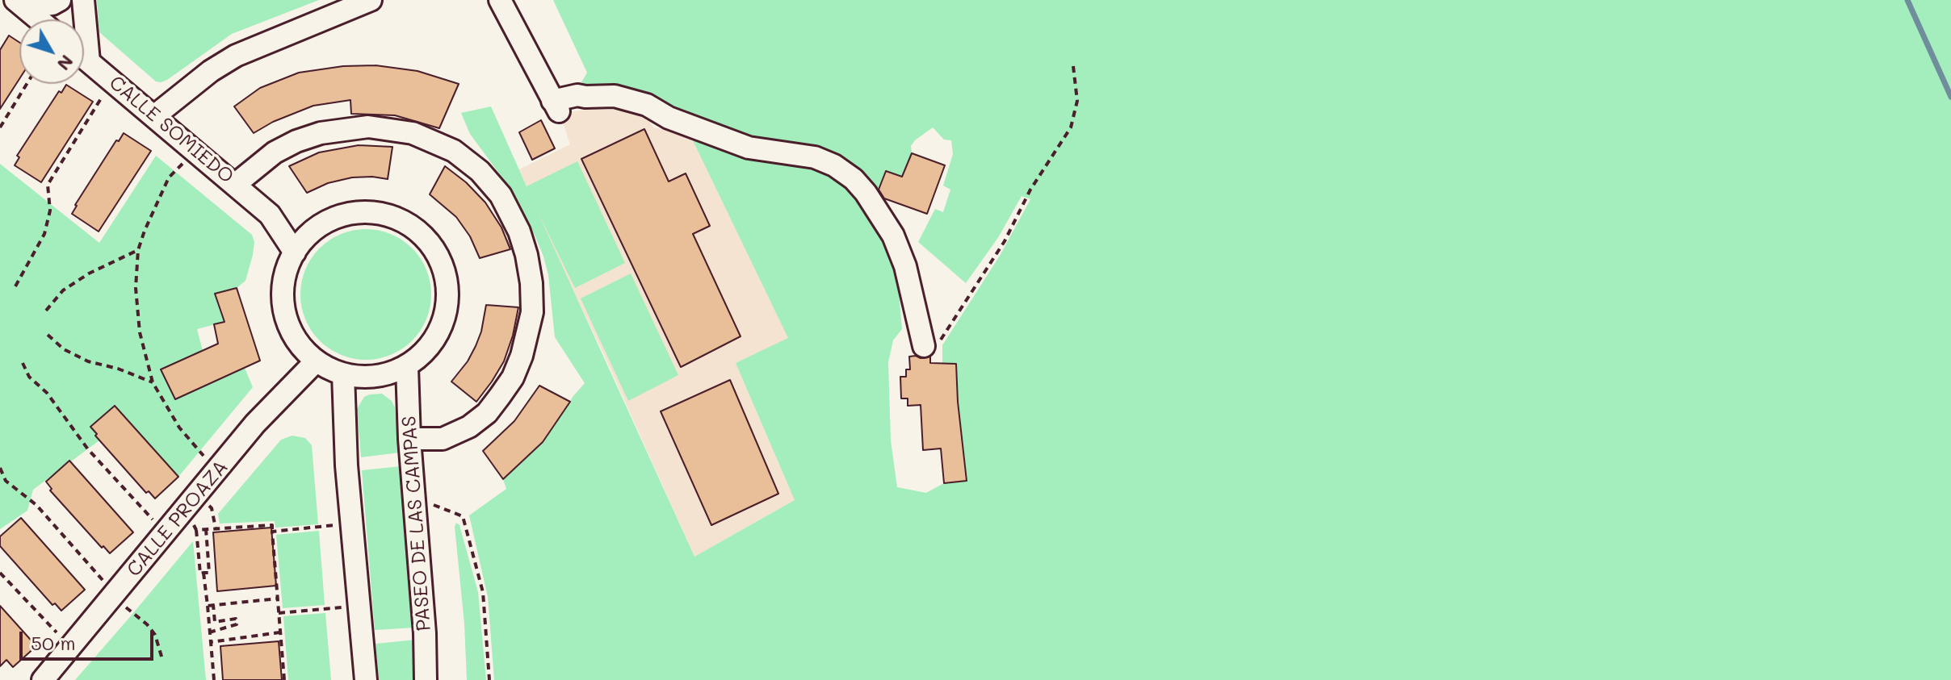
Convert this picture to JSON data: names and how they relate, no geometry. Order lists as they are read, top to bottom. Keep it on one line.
{"streets":{"street":["CALLE SOMIEDO","CALLE PROAZA","PASEO DE LAS CAMPAS"]},"crossings":[["CALLE SOMIEDO","CALLE PROAZA"],["CALLE SOMIEDO","PASEO DE LAS CAMPAS"],["CALLE PROAZA","PASEO DE LAS CAMPAS"]],"scale_bar":"50 m","north":"bottom right"}
